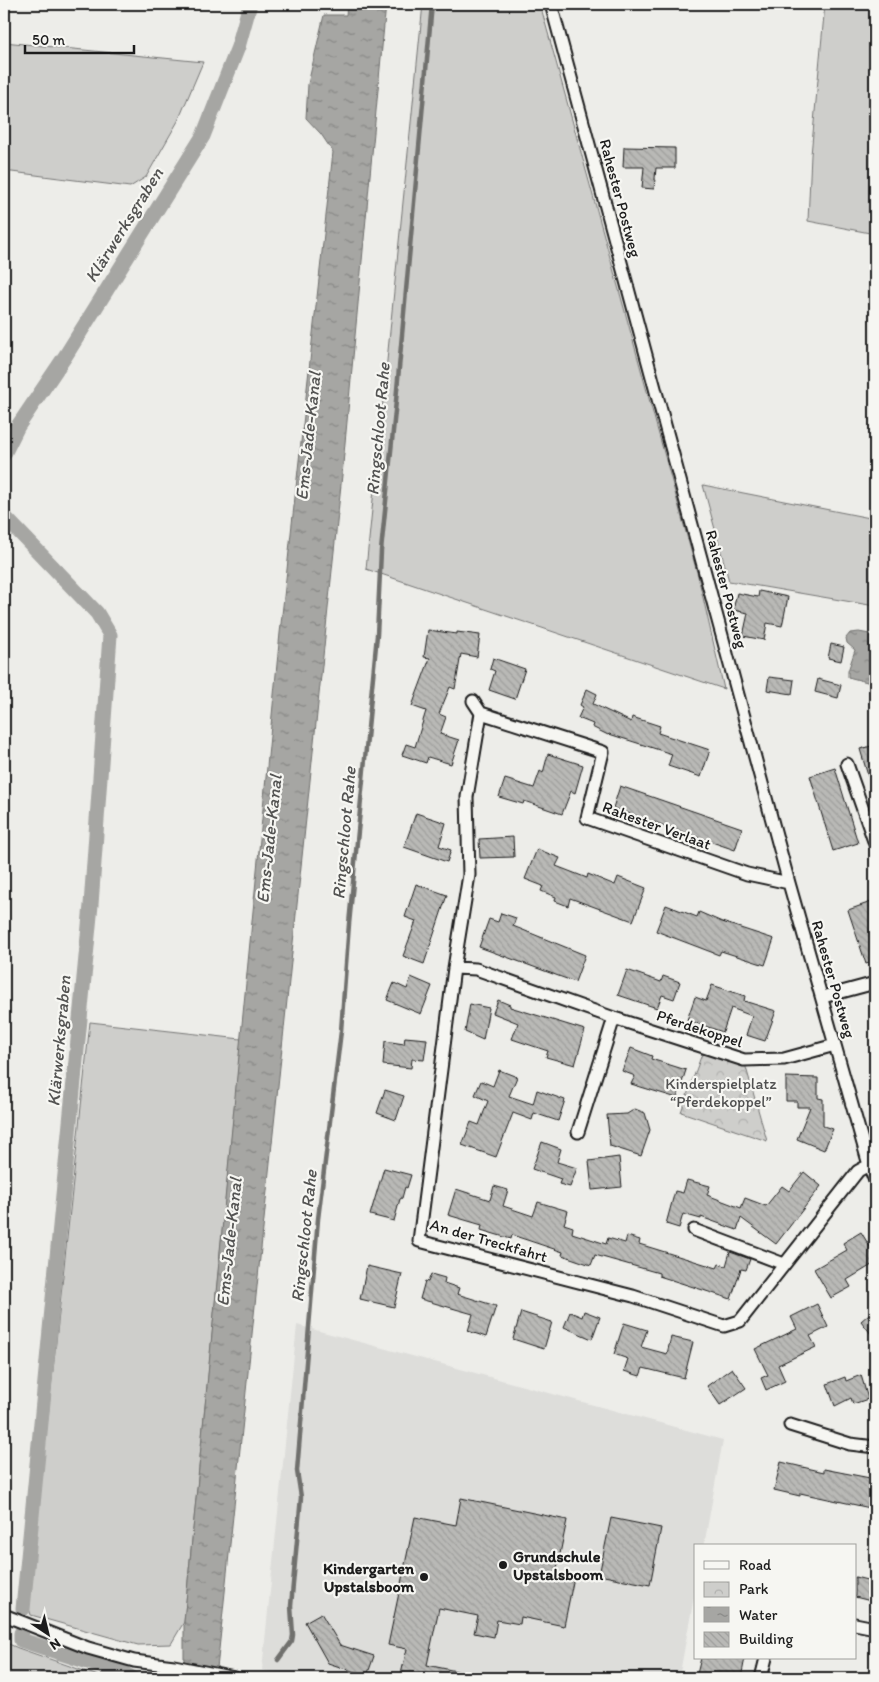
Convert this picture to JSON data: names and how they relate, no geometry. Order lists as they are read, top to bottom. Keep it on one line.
{"streets":{"street":["Rahester Postweg","Rahester Verlaat","Pferdekoppel","An der Treckfahrt"]},"crossings":[["Rahester Postweg","Rahester Verlaat"],["Rahester Postweg","Pferdekoppel"],["Rahester Postweg","An der Treckfahrt"],["Pferdekoppel","An der Treckfahrt"]],"water":["Klärwerksgraben","Ringschloot Rahe","Ems-Jade-Kanal"],"parks":["Kinderspielplatz “Pferdekoppel”"],"places":["Grundschule Upstalsboom","Kindergarten Upstalsboom"],"legend":["Road","Park","Water","Building"],"scale_bar":"50 m","north":"bottom right"}
